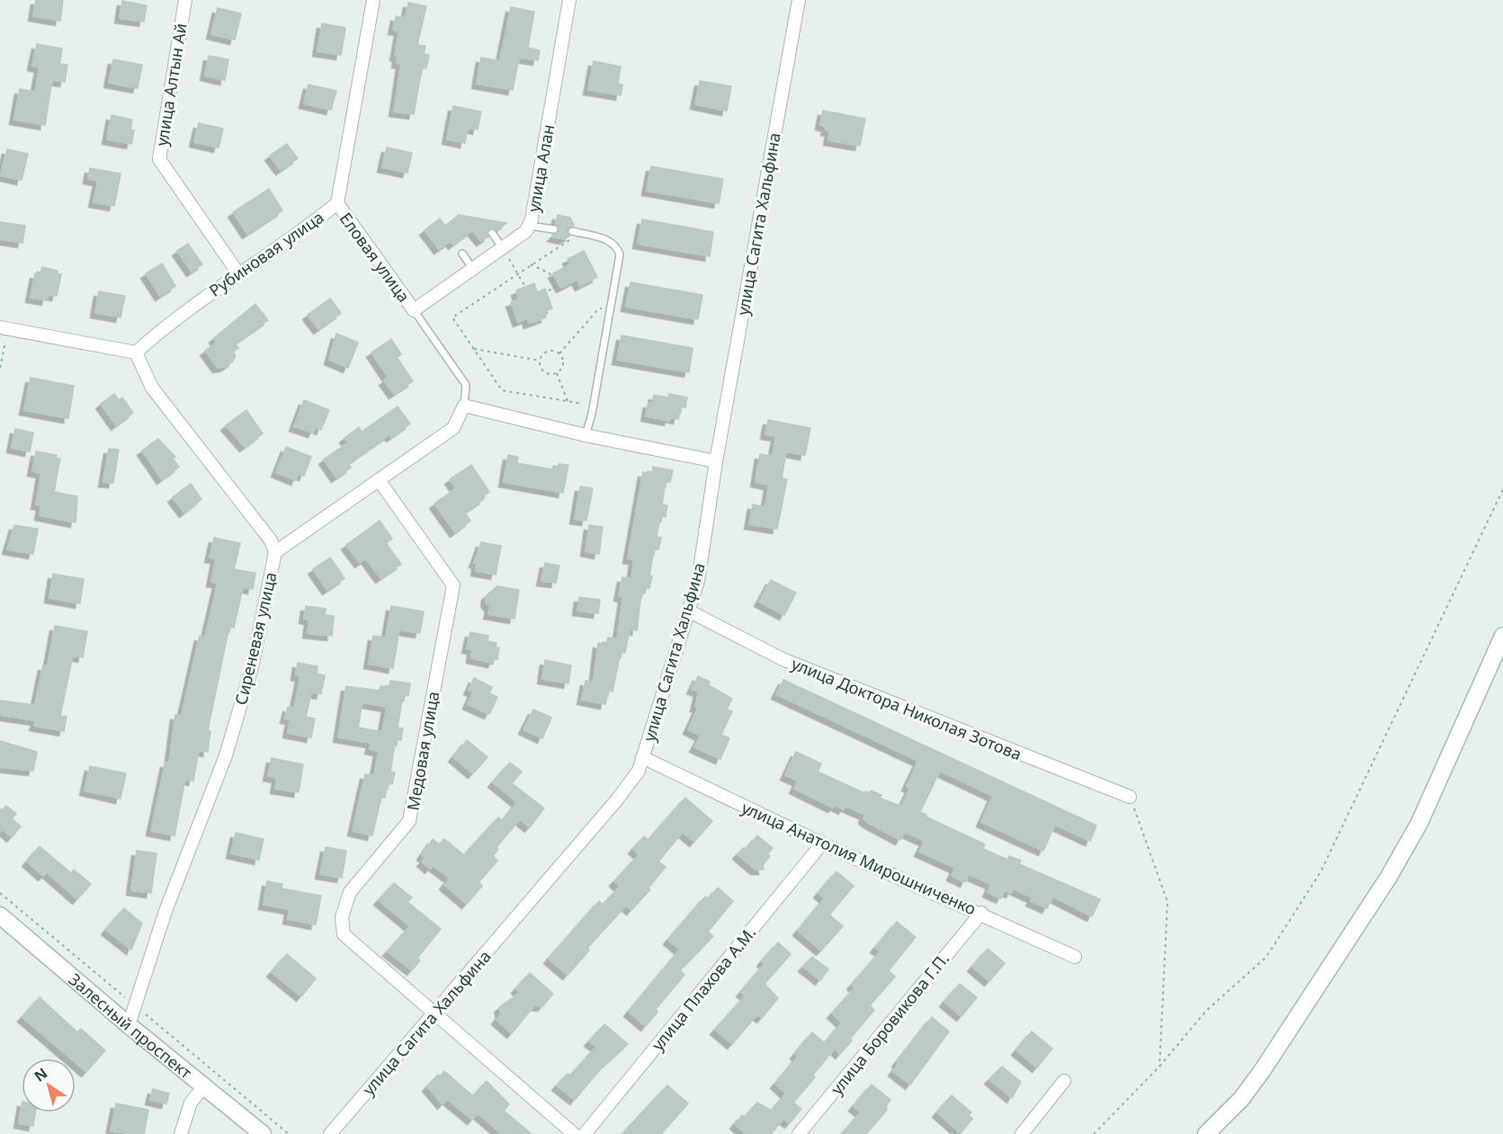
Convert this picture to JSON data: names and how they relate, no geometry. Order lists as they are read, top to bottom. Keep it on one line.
{"streets":{"street":["улица Алтын Ай","улица Алан","улица Сагита Хальфина","Рубиновая улица","Еловая улица","Сиреневая улица","улица Доктора Николая Зотова","Медовая улица","улица Анатолия Мирошниченко","улица Плахова А.М.","улица Боровикова Г.П.","Залесный проспект"]},"crossings":[["улица Алтын Ай","Рубиновая улица"],["улица Алан","Еловая улица"],["улица Сагита Хальфина","улица Доктора Николая Зотова"],["улица Сагита Хальфина","Медовая улица"],["улица Сагита Хальфина","улица Анатолия Мирошниченко"],["Рубиновая улица","Еловая улица"],["Рубиновая улица","Сиреневая улица"],["Сиреневая улица","Залесный проспект"],["улица Анатолия Мирошниченко","улица Плахова А.М."],["улица Анатолия Мирошниченко","улица Боровикова Г.П."]],"north":"top left"}
